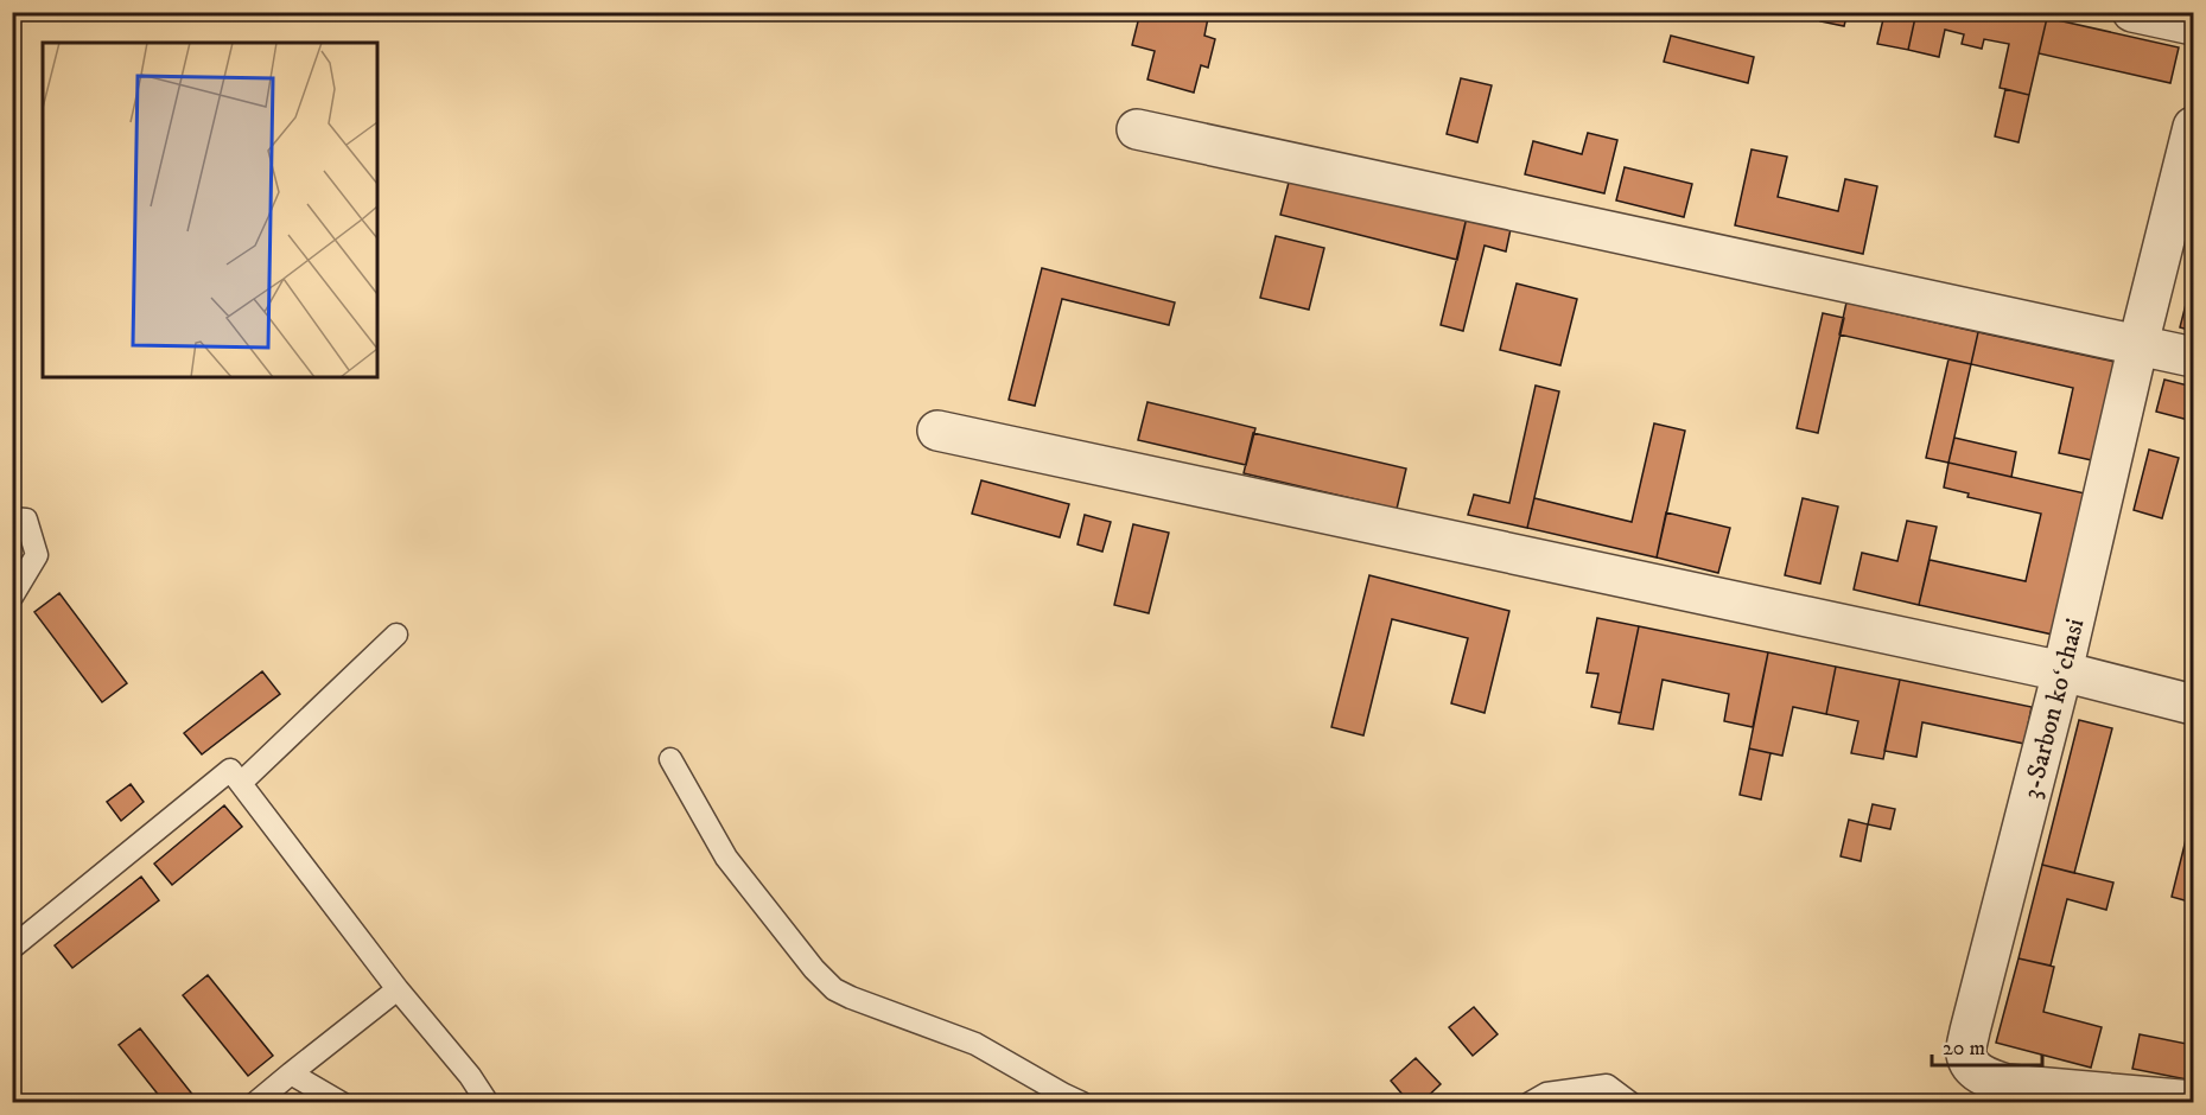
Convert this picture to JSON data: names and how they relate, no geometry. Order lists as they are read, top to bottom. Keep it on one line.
{"streets":{"street":["3-Sarbon koʻchasi"]},"scale_bar":"20 m"}
